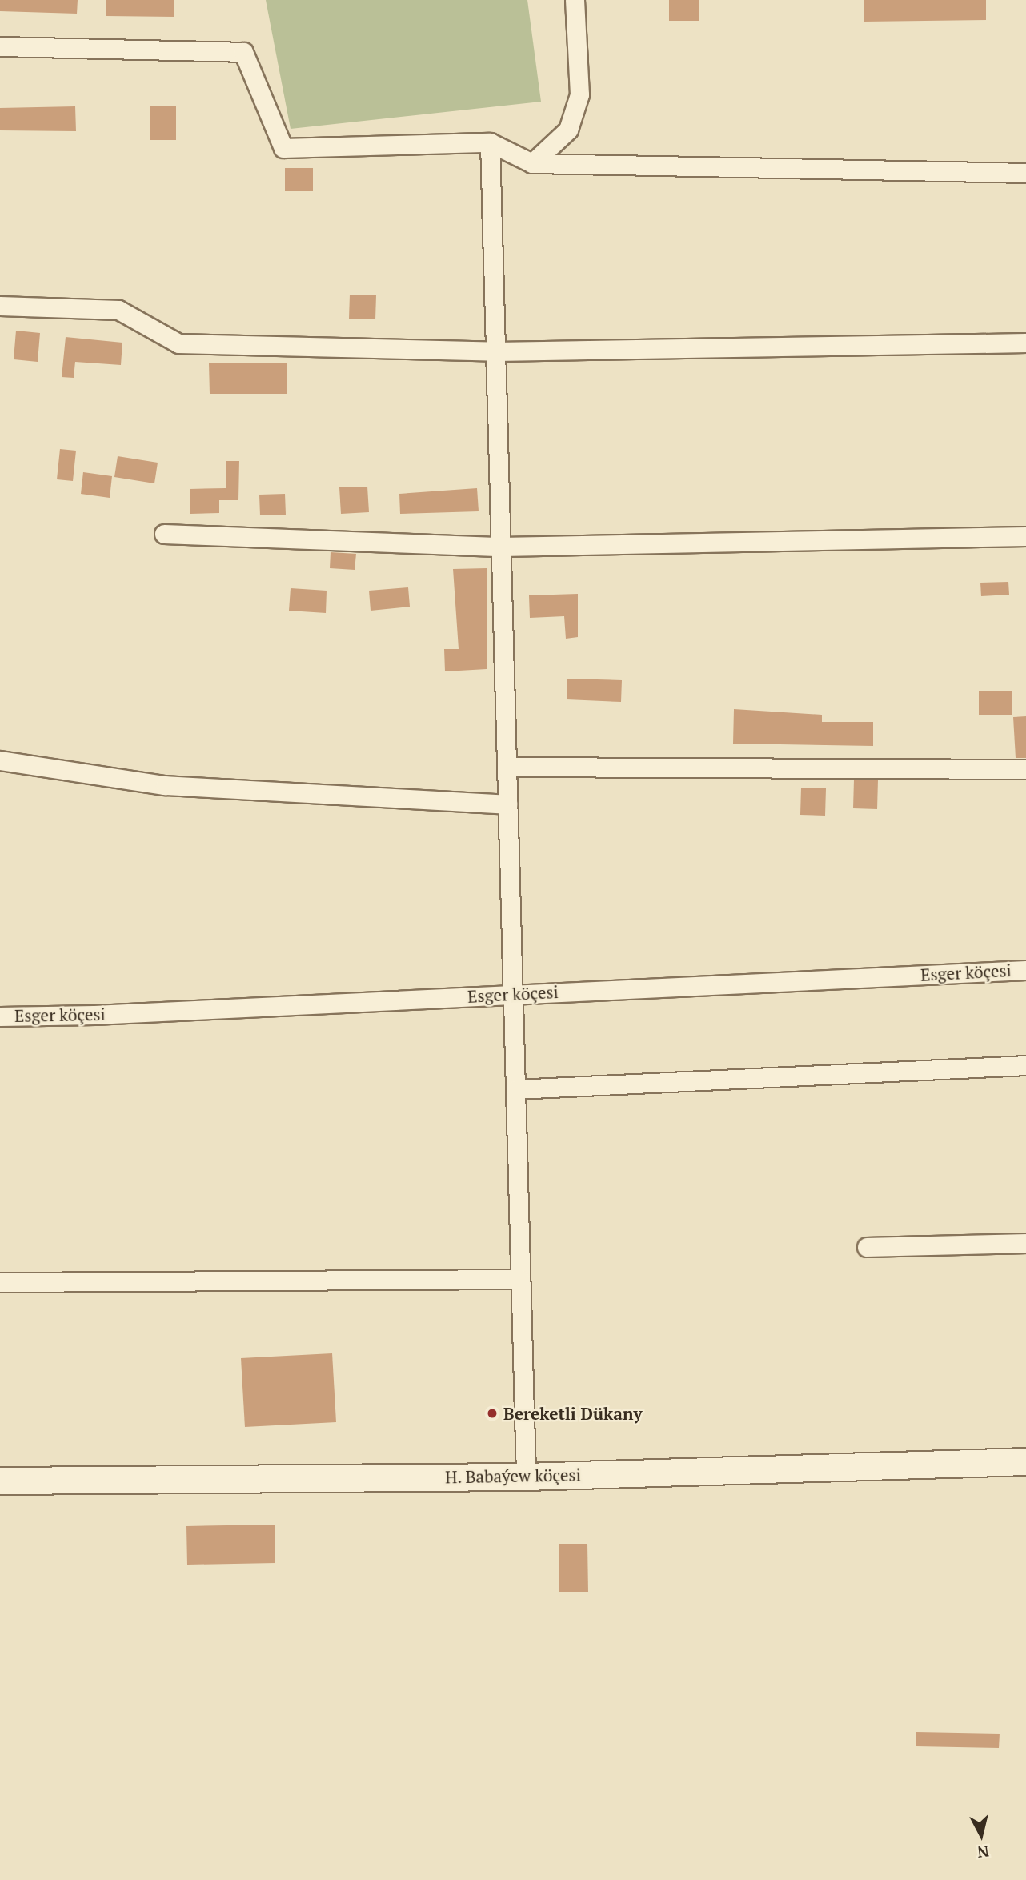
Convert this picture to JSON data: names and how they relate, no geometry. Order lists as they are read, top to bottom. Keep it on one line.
{"streets":{"street":["Esger köçesi","H. Babaýew köçesi"]},"places":["Bereketli Dükany"],"north":"bottom"}
